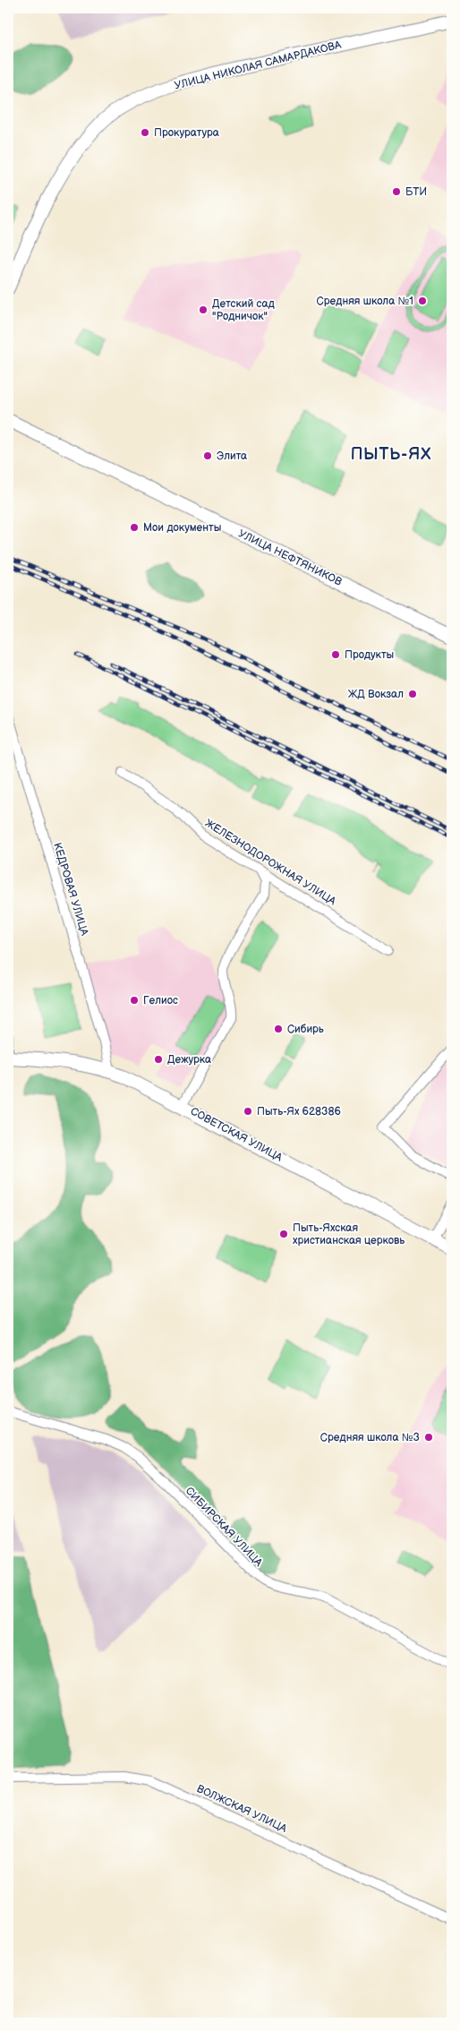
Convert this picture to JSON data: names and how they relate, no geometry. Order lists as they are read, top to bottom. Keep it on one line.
{"streets":{"street":["УЛИЦА НИКОЛАЯ САМАРДАКОВА","УЛИЦА НЕФТЯНИКОВ","ЖЕЛЕЗНОДОРОЖНАЯ УЛИЦА","КЕДРОВАЯ УЛИЦА","СОВЕТСКАЯ УЛИЦА","СИБИРСКАЯ УЛИЦА","ВОЛЖСКАЯ УЛИЦА"]},"crossings":[["КЕДРОВАЯ УЛИЦА","СОВЕТСКАЯ УЛИЦА"]],"districts":["ПЫТЬ-ЯХ"],"places":["Прокуратура","БТИ","Средняя школа №1","Детский сад \"Родничок\"","Элита","Мои документы","Продукты","ЖД Вокзал","Гелиос","Сибирь","Дежурка","Пыть-Ях 628386","Пыть-Яхская христианская церковь","Средняя школа №3"]}
